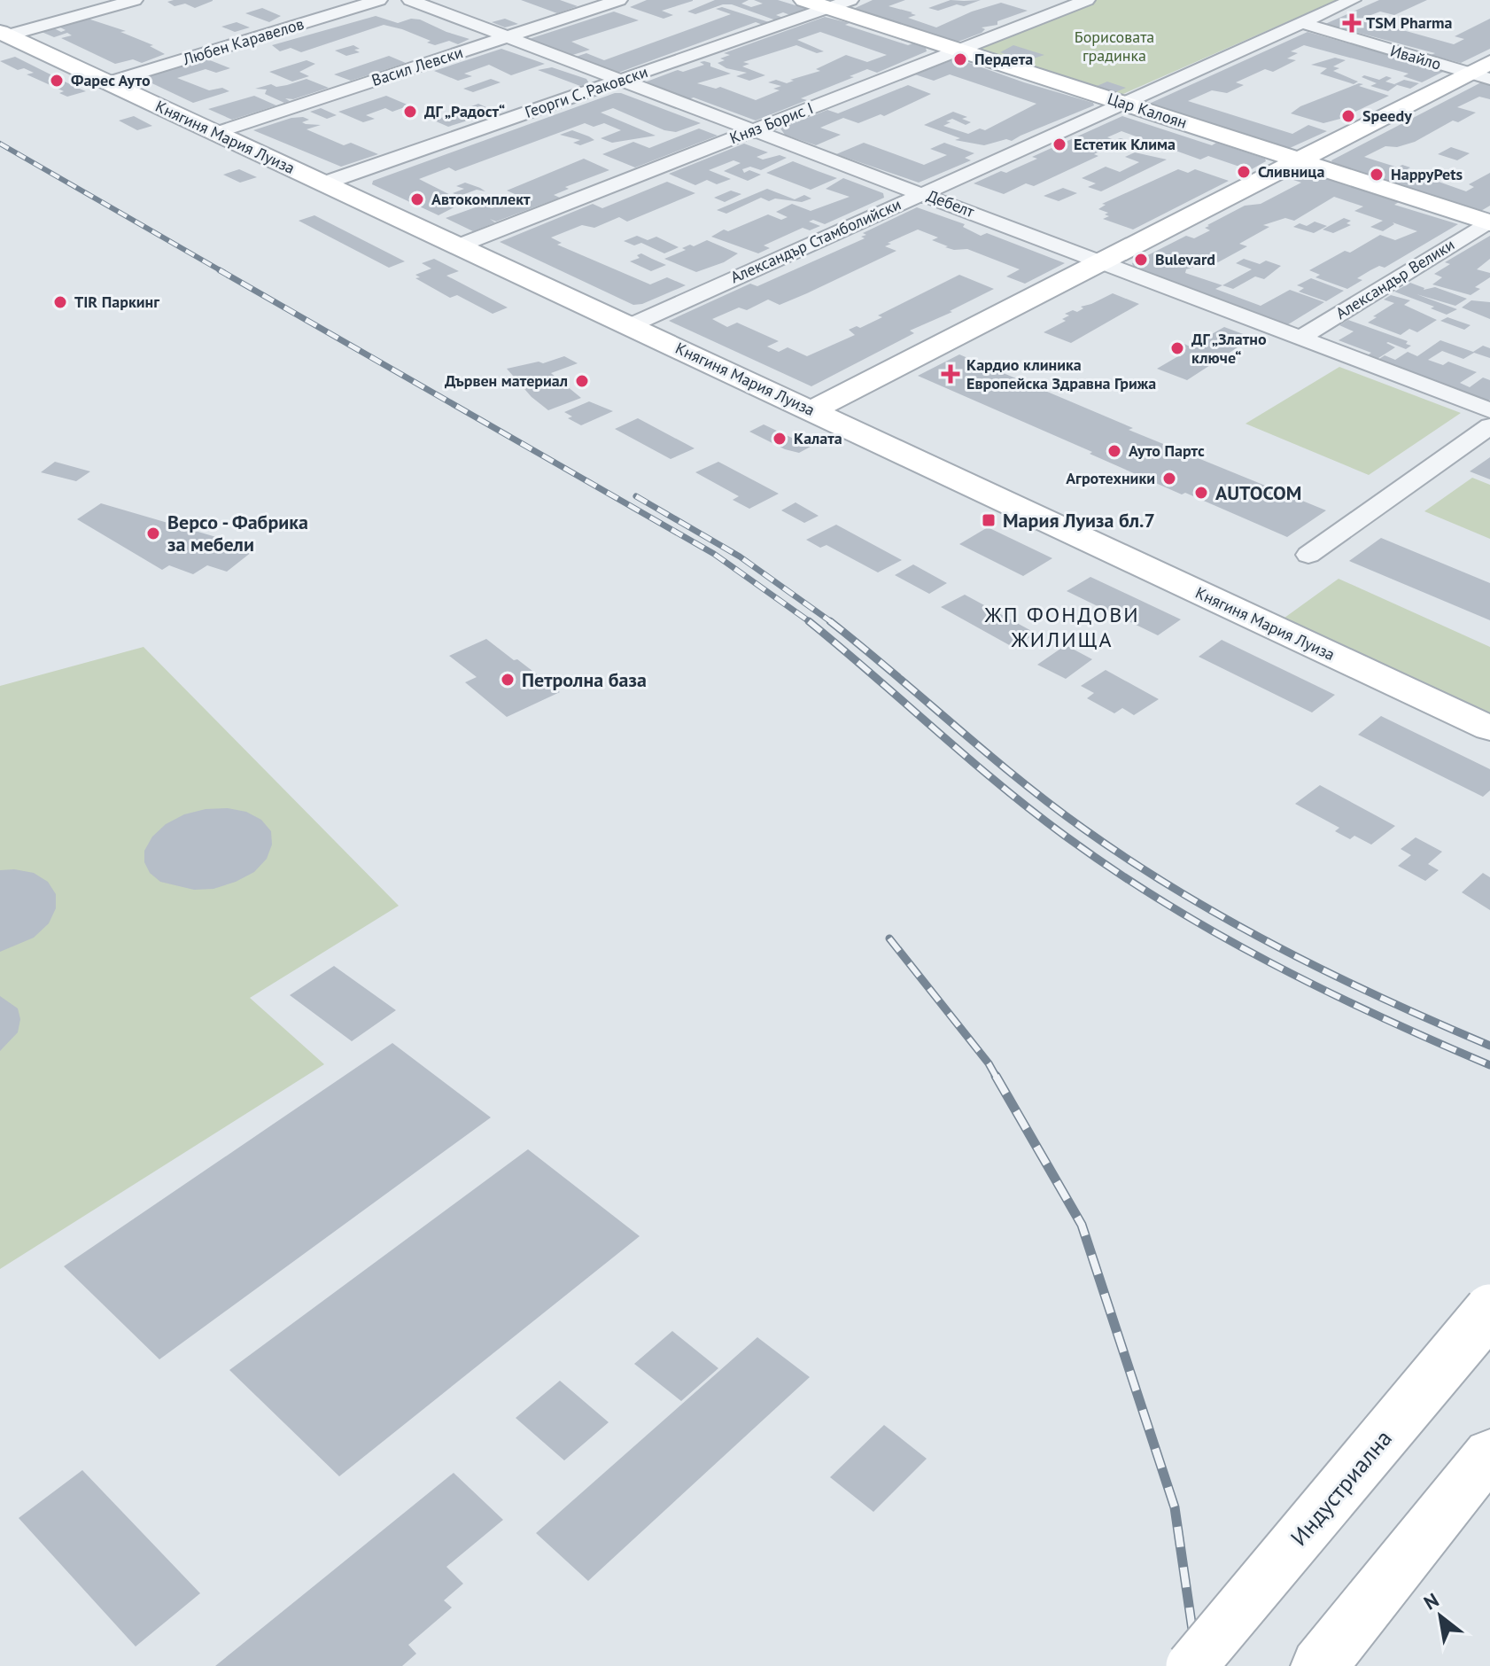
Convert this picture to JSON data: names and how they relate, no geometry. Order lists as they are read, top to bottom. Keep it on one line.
{"streets":{"main road":["Цар Калоян","Княгиня Мария Луиза","Индустриална"],"street":["Любен Каравелов","Ивайло","Васил Левски","Георги С. Раковски","Княз Борис I","Дебелт","Александър Стамболийски","Александър Велики"]},"crossings":[["Любен Каравелов","Княгиня Мария Луиза"],["Ивайло","Александър Стамболийски"],["Васил Левски","Княгиня Мария Луиза"],["Васил Левски","Дебелт"],["Георги С. Раковски","Цар Калоян"],["Георги С. Раковски","Княгиня Мария Луиза"],["Георги С. Раковски","Дебелт"],["Цар Калоян","Княз Борис I"],["Цар Калоян","Александър Стамболийски"],["Цар Калоян","Александър Велики"],["Княз Борис I","Княгиня Мария Луиза"],["Княз Борис I","Дебелт"],["Княгиня Мария Луиза","Александър Стамболийски"],["Дебелт","Александър Стамболийски"],["Дебелт","Александър Велики"]],"districts":["ЖП ФОНДОВИ ЖИЛИЩА"],"parks":["Борисовата градинка"],"places":{"health":["TSM Pharma","Кардио клиника Европейска Здравна Грижа"],"other":["Пердета","Фарес Ауто","ДГ „Радост“","Speedy","Естетик Клима","Сливница","HappyPets","Автокомплект","Bulevard","TIR Паркинг","ДГ „Златно ключе“","Дървен материал","Калата","Ауто Партс","Агротехники","AUTOCOM","Версо - Фабрика за мебели","Петролна база"],"transit":["Мария Луиза бл.7"]},"north":"top left"}
